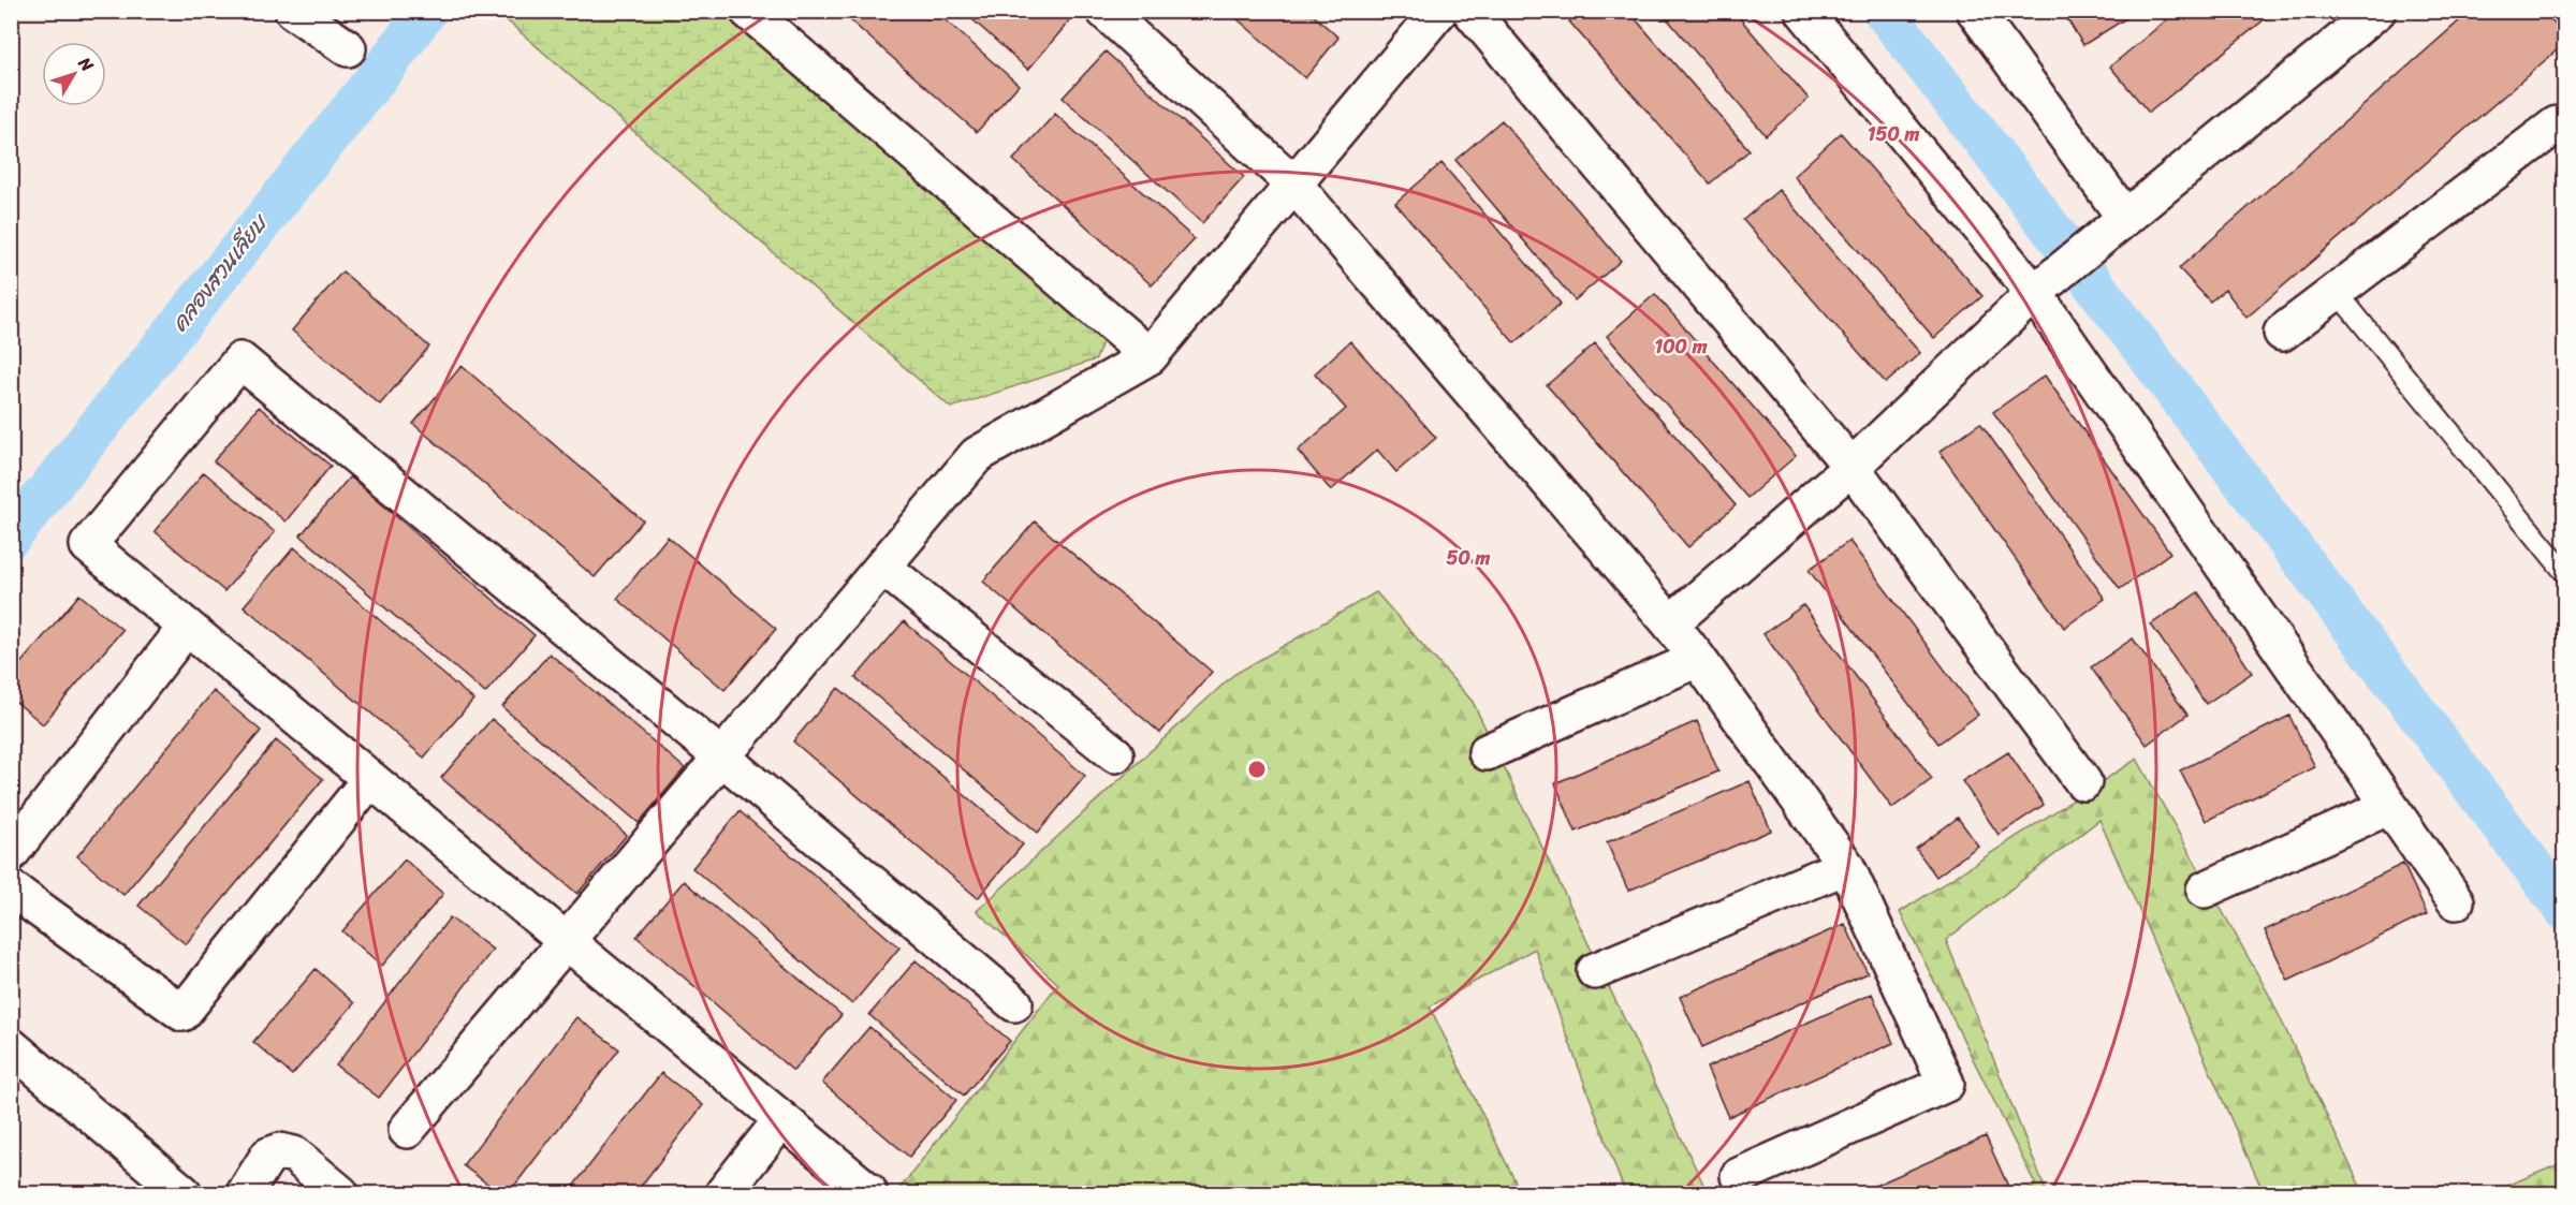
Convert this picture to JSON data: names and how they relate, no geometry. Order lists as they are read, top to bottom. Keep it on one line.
{"water":["คลองสวนเลียบ"],"north":"top right","rings":["150 m","100 m","50 m"]}
